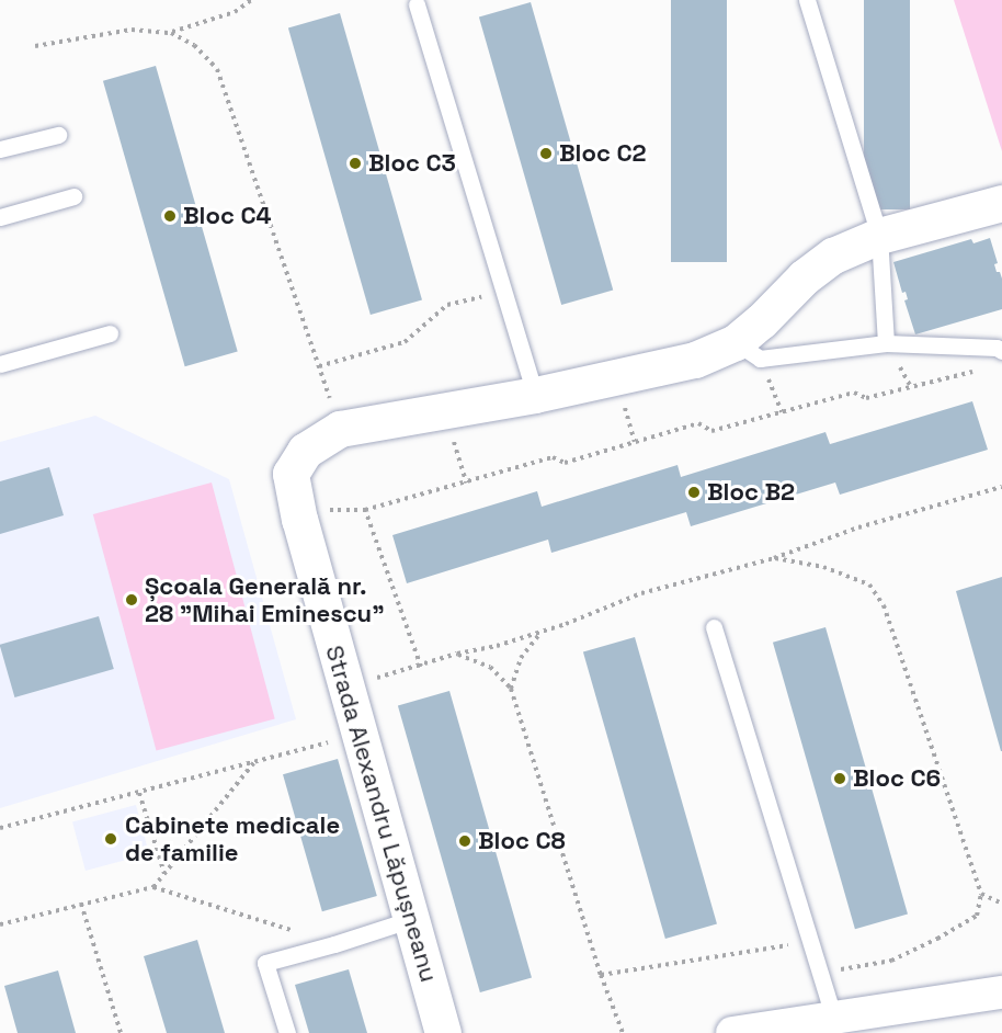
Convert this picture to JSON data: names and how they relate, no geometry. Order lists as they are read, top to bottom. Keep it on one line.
{"streets":{"street":["Strada Alexandru Lăpușneanu"]},"places":["Bloc C2","Bloc C3","Bloc C4","Bloc B2","Școala Generală nr. 28 \"Mihai Eminescu\"","Bloc C6","Cabinete medicale de familie","Bloc C8"]}
